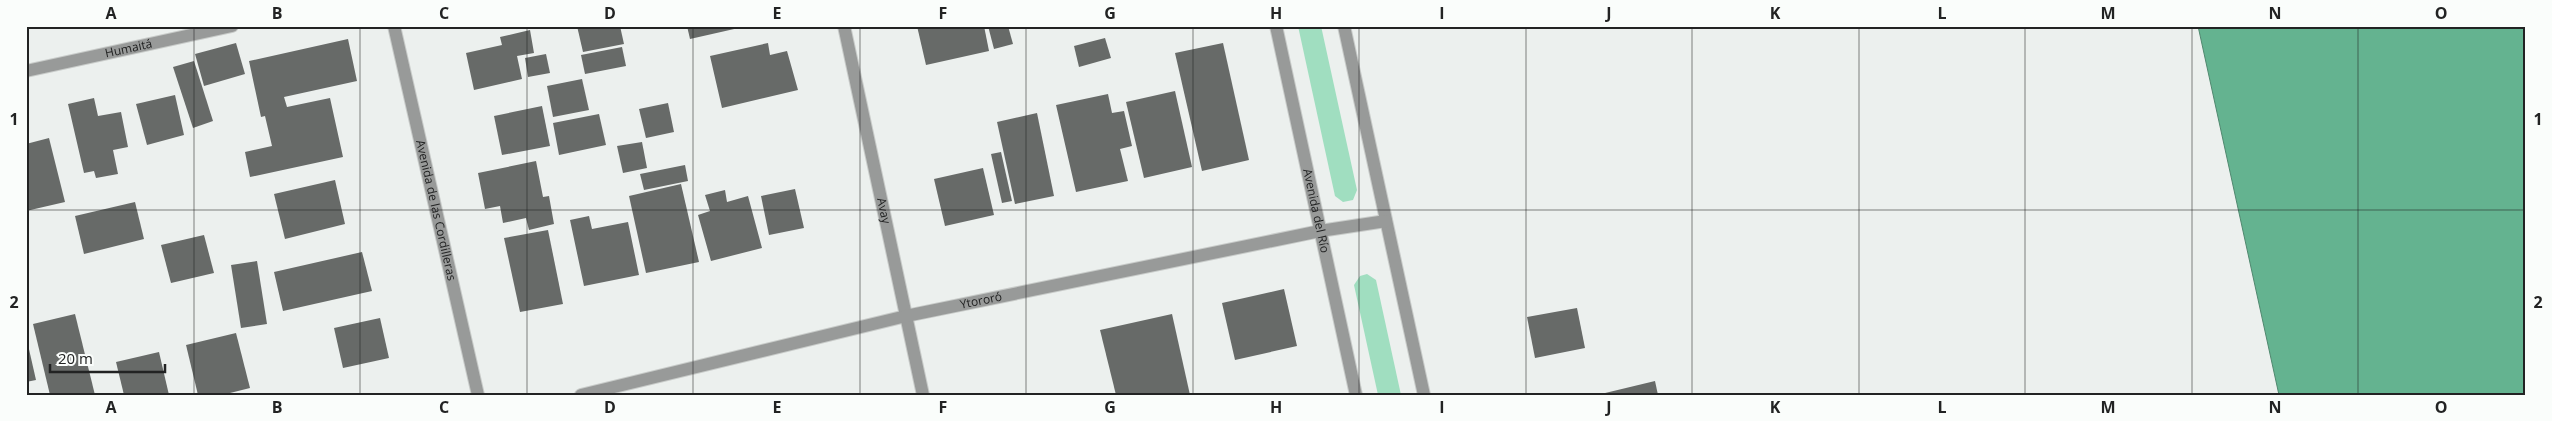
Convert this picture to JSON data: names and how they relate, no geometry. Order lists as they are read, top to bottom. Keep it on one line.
{"streets":{"street":["Humaitá","Avenida de las Cordilleras","Avenida del Río","Avay","Ytororó"]},"crossings":[["Avenida del Río","Ytororó"],["Avay","Ytororó"]],"scale_bar":"20 m","grid":{"columns":["A","B","C","D","E","F","G","H","I","J","K","L","M","N","O"],"rows":["1","2"]}}
